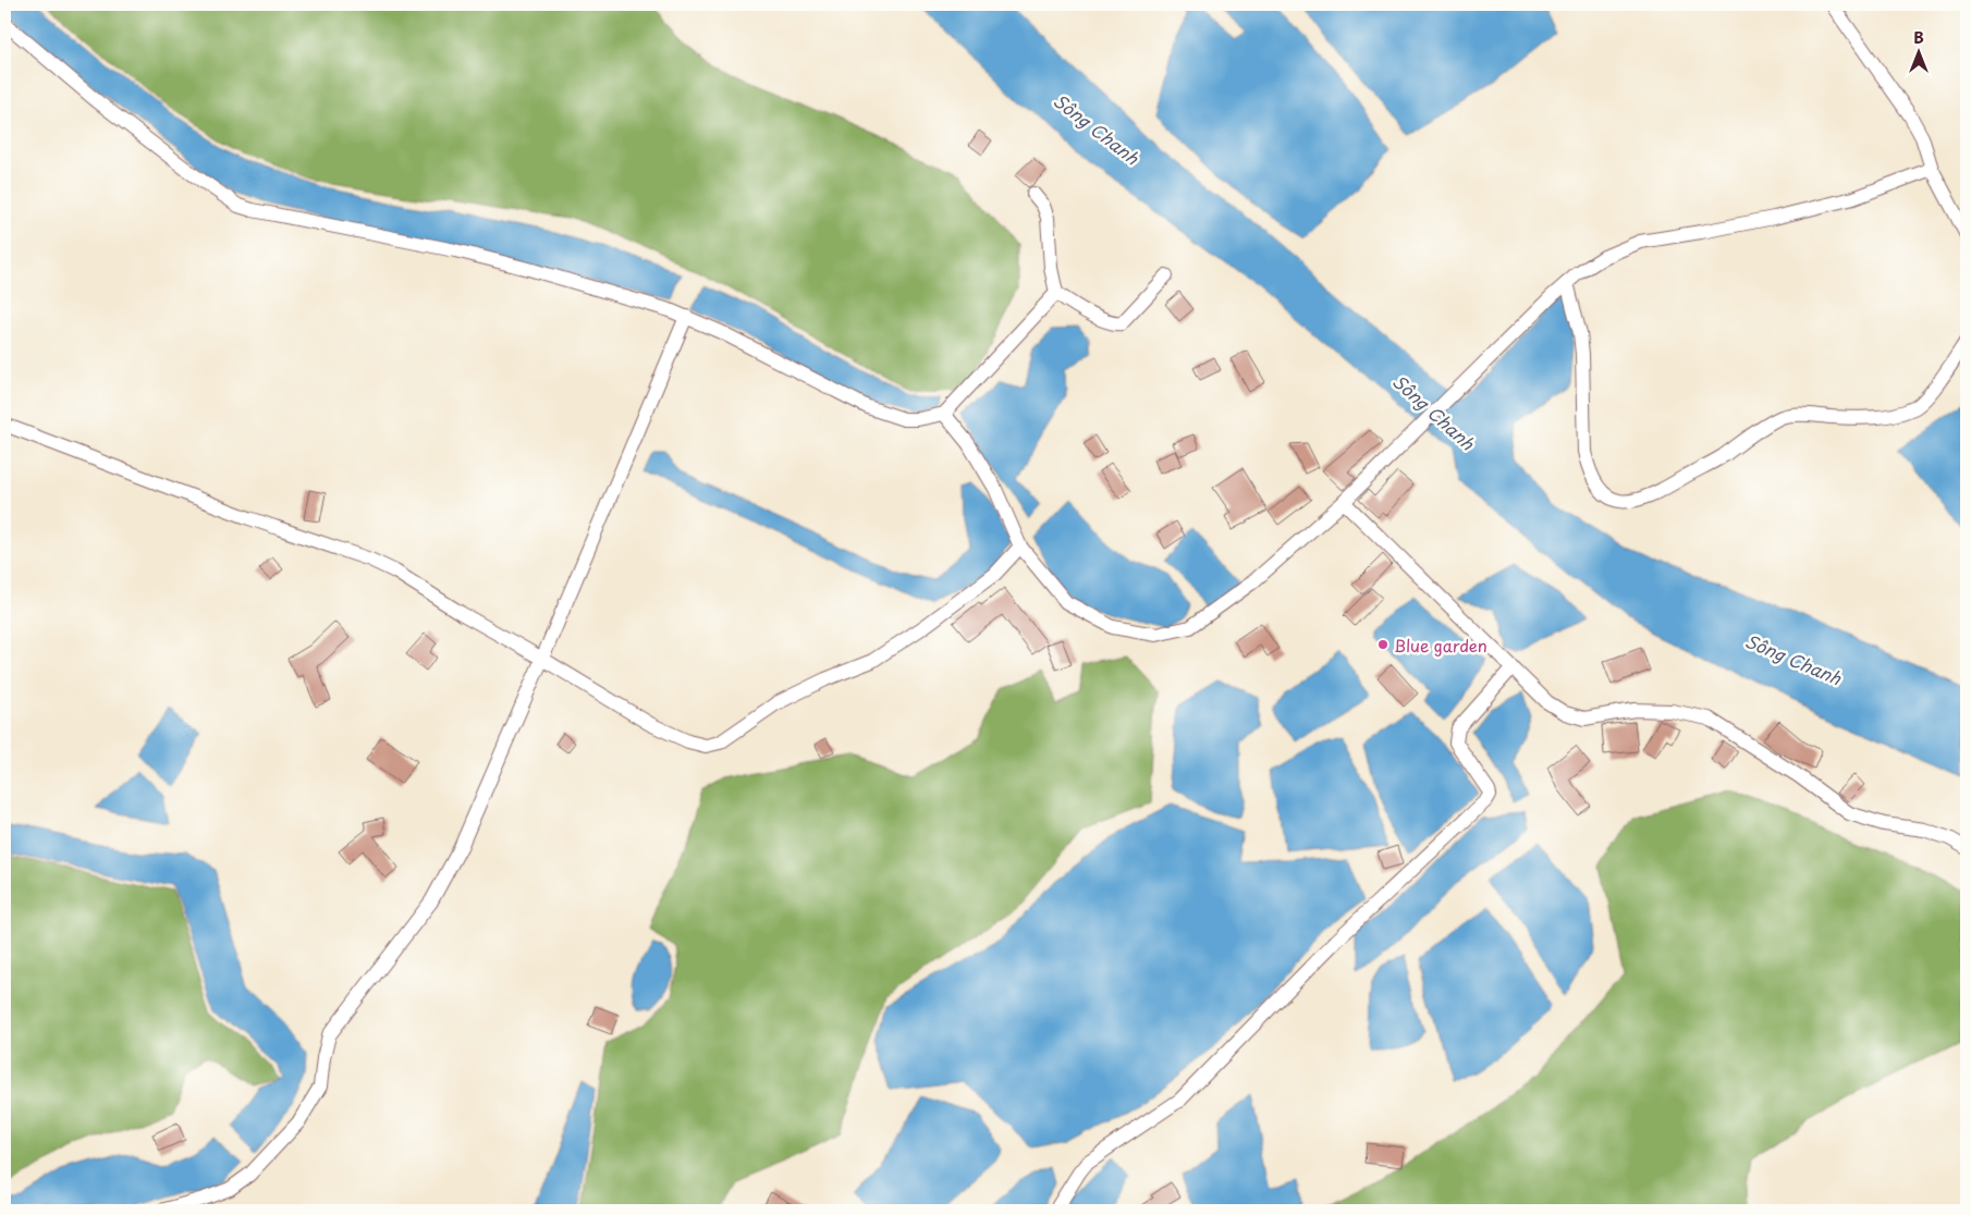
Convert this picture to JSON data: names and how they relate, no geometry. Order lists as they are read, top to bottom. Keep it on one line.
{"water":["Sông Chanh"],"places":["Blue garden"],"north":"top"}
